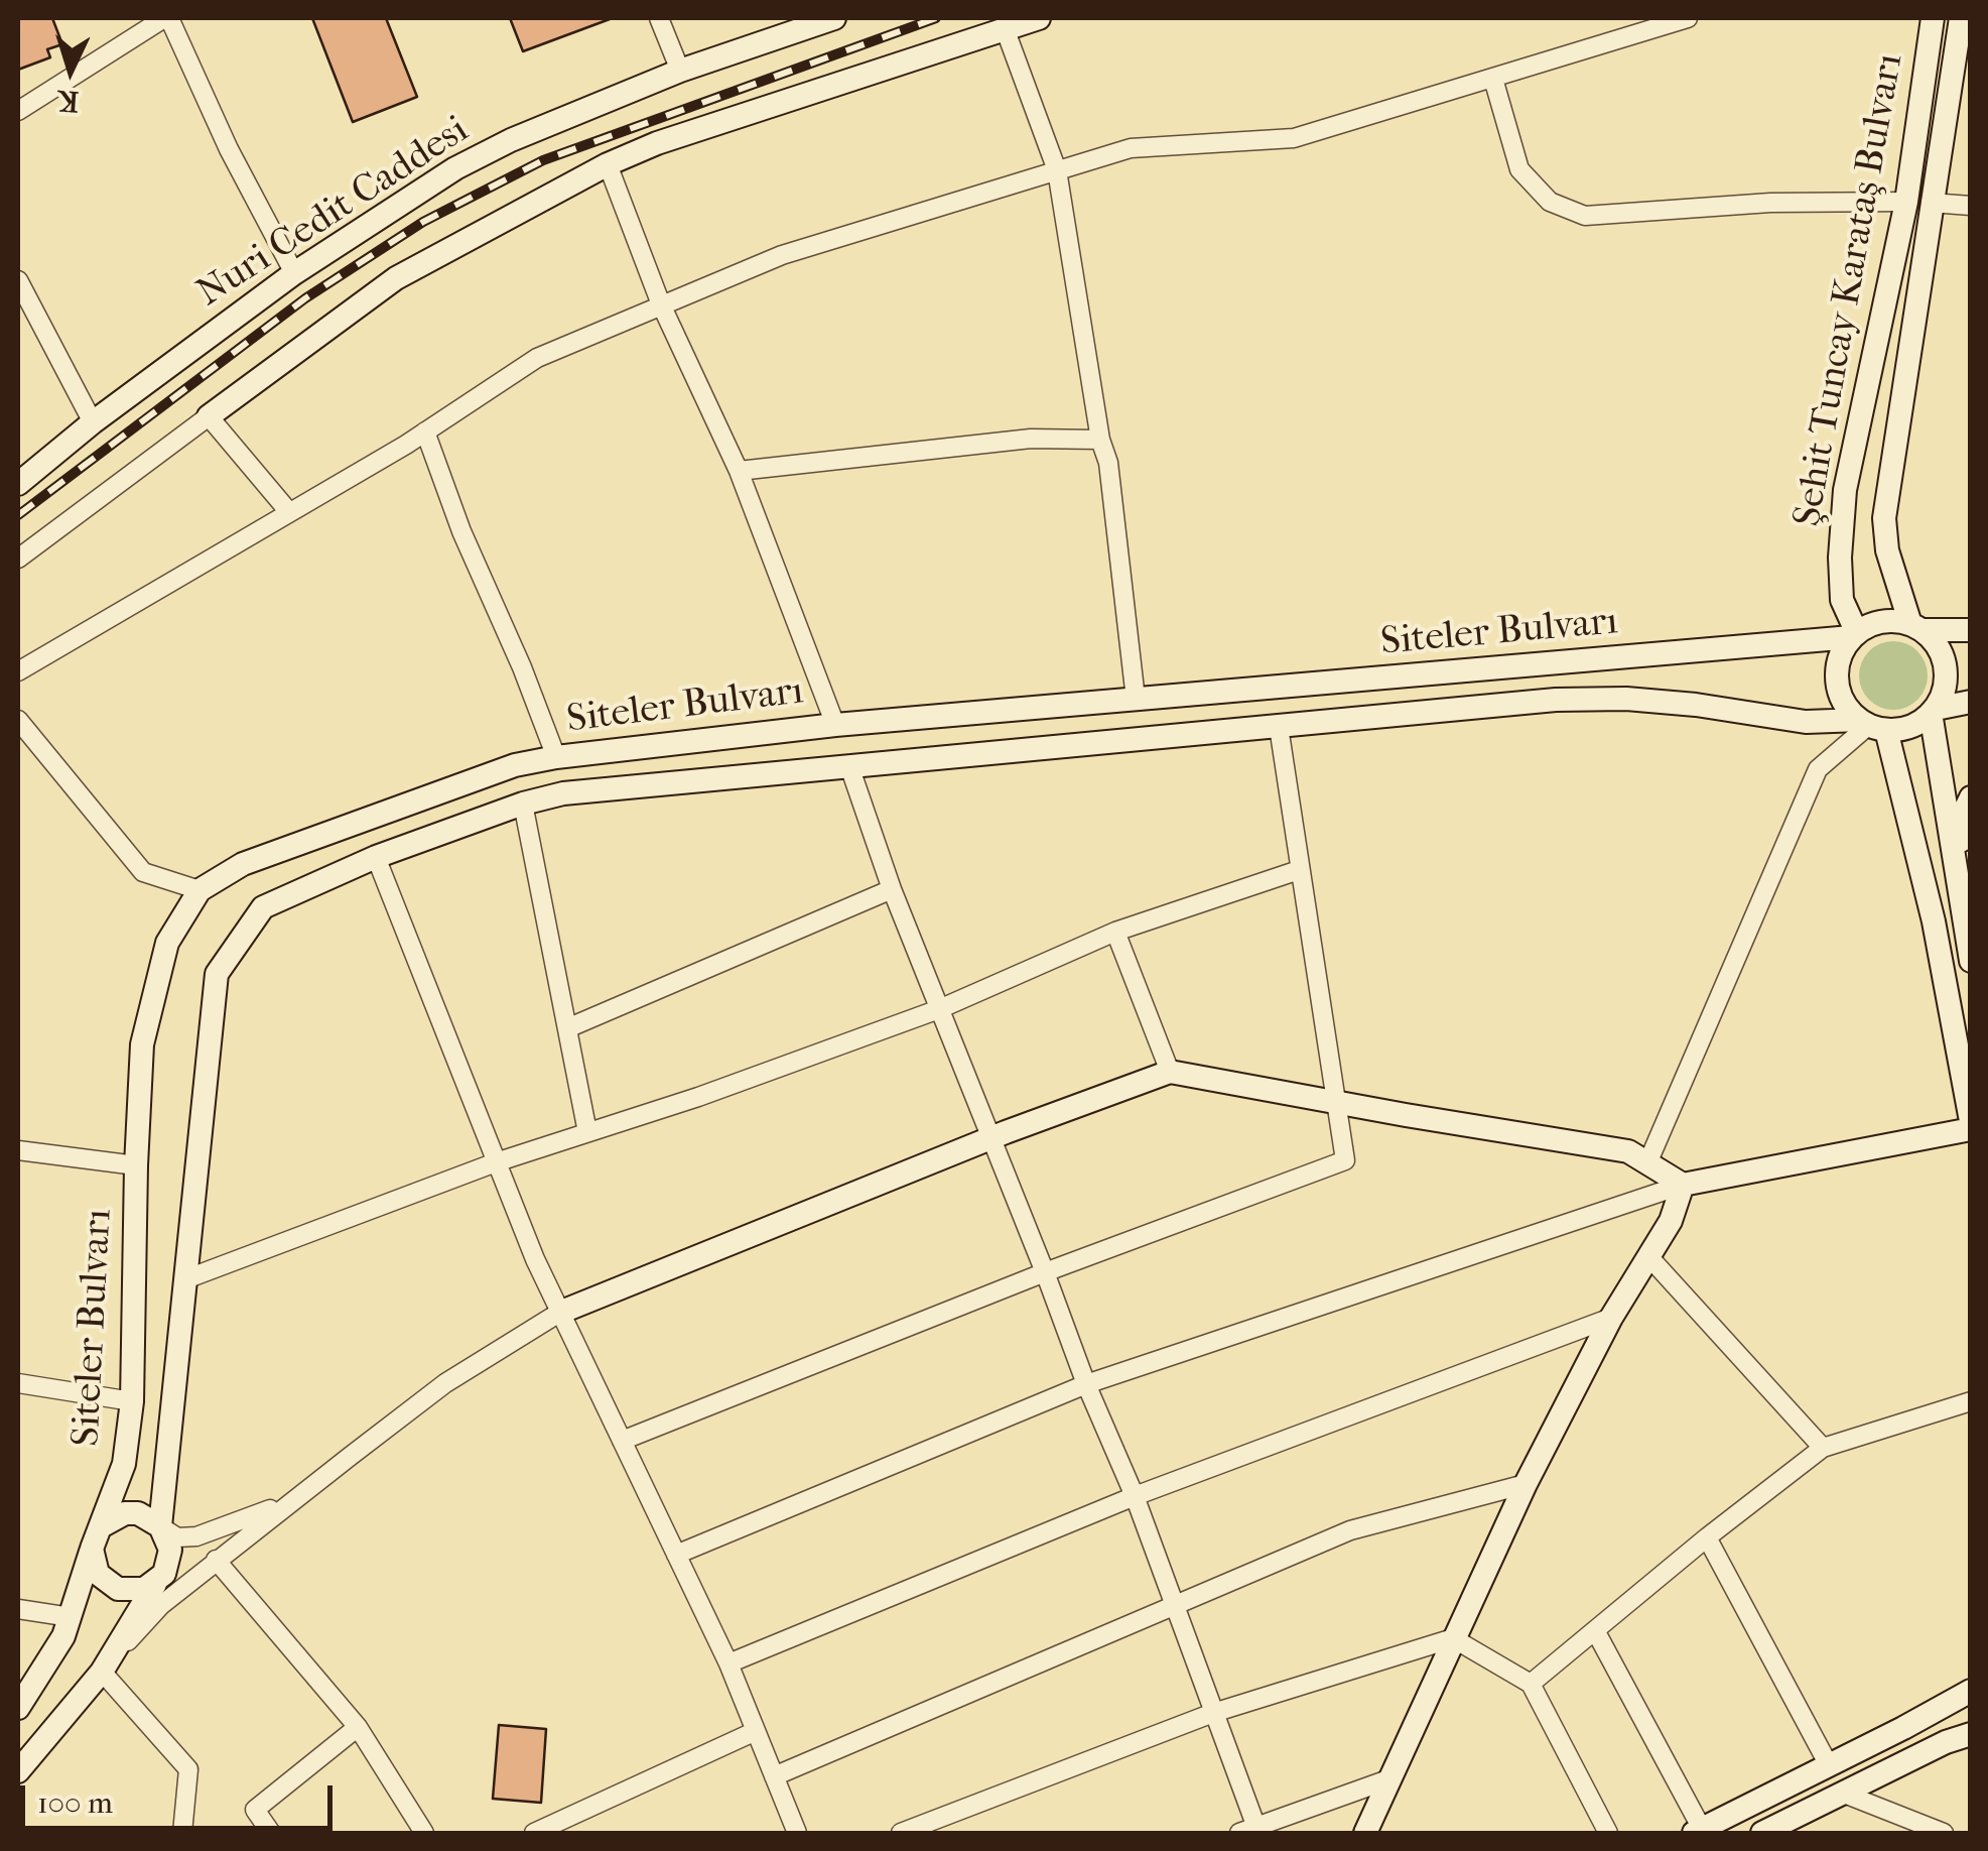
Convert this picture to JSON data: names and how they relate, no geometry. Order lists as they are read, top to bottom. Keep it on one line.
{"streets":{"main road":["Nuri Cedit Caddesi","Şehit Tuncay Karataş Bulvarı","Siteler Bulvarı"]},"crossings":[["Şehit Tuncay Karataş Bulvarı","Siteler Bulvarı"]],"scale_bar":"100 m","north":"bottom"}
